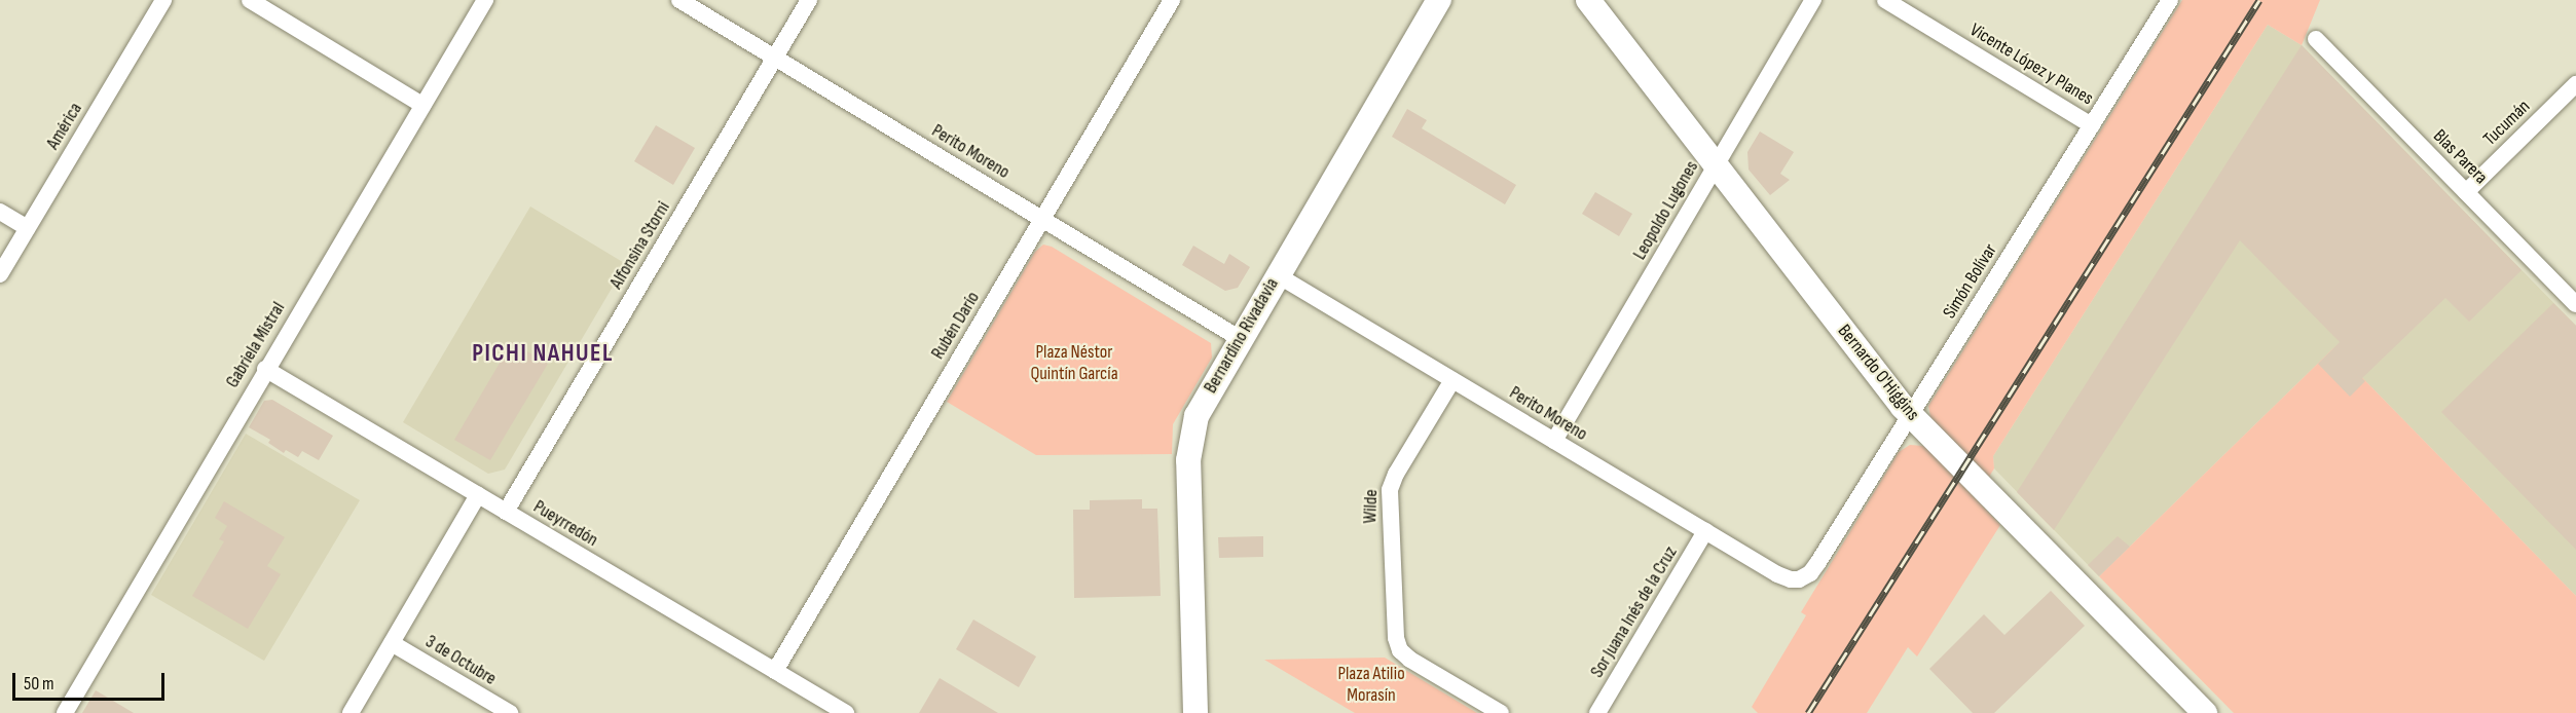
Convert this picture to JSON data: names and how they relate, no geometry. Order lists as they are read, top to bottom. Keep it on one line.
{"streets":{"main road":["Bernardino Rivadavia","Bernardo O'Higgins"],"street":["Vicente López y Planes","Tucumán","América","Perito Moreno","Blas Parera","Leopoldo Lugones","Alfonsina Storni","Simón Bolívar","Rubén Darío","Gabriela Mistral","Wilde","Pueyrredón","Sor Juana Inés de la Cruz","3 de Octubre"]},"crossings":[["Vicente López y Planes","Simón Bolívar"],["Tucumán","Blas Parera"],["Perito Moreno","Leopoldo Lugones"],["Perito Moreno","Alfonsina Storni"],["Perito Moreno","Simón Bolívar"],["Perito Moreno","Rubén Darío"],["Perito Moreno","Bernardino Rivadavia"],["Perito Moreno","Wilde"],["Perito Moreno","Sor Juana Inés de la Cruz"],["Leopoldo Lugones","Bernardo O'Higgins"],["Alfonsina Storni","Pueyrredón"],["Simón Bolívar","Bernardo O'Higgins"],["Rubén Darío","Pueyrredón"],["Gabriela Mistral","Pueyrredón"]],"districts":["PICHI NAHUEL"],"parks":["Plaza Néstor Quintín García","Plaza Atilio Morasín"],"scale_bar":"50 m"}
